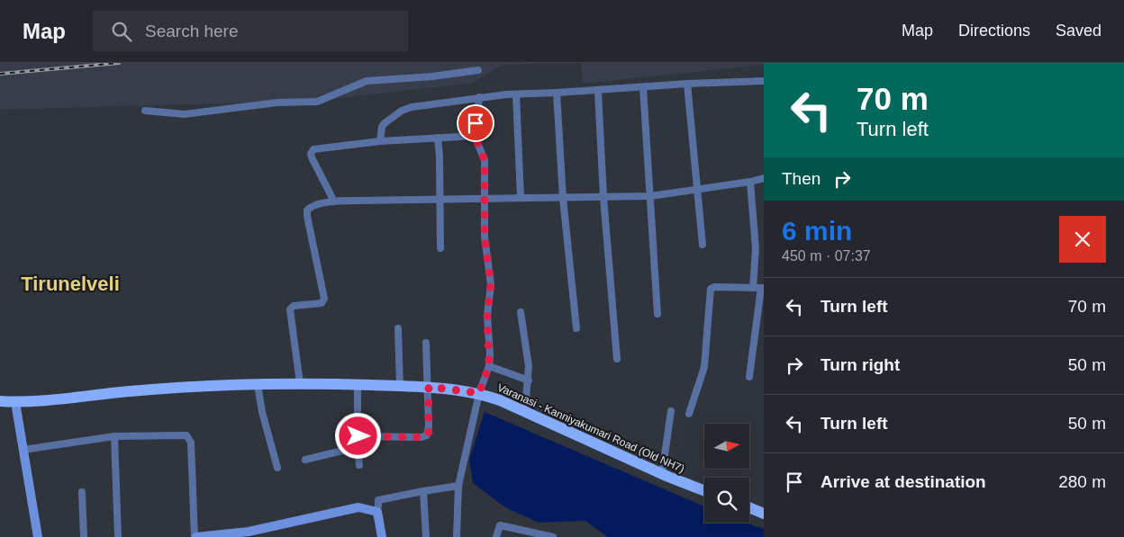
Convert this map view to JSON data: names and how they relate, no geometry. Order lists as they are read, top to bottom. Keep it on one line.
{"streets":{"main road":["Varanasi - Kanniyakumari Road (Old NH7)"]},"districts":["Tirunelveli"],"north":"right","page":{"header":"Map","search":"Search here","nav":["Map","Directions","Saved"],"turn":["70 m","Turn left"],"then":"Then","heading":["6 min","450 m · 07:37"],"list":[{"name":"Turn left","value":"70 m"},{"name":"Turn right","value":"50 m"},{"name":"Turn left","value":"50 m"},{"name":"Arrive at destination","value":"280 m"}]}}
